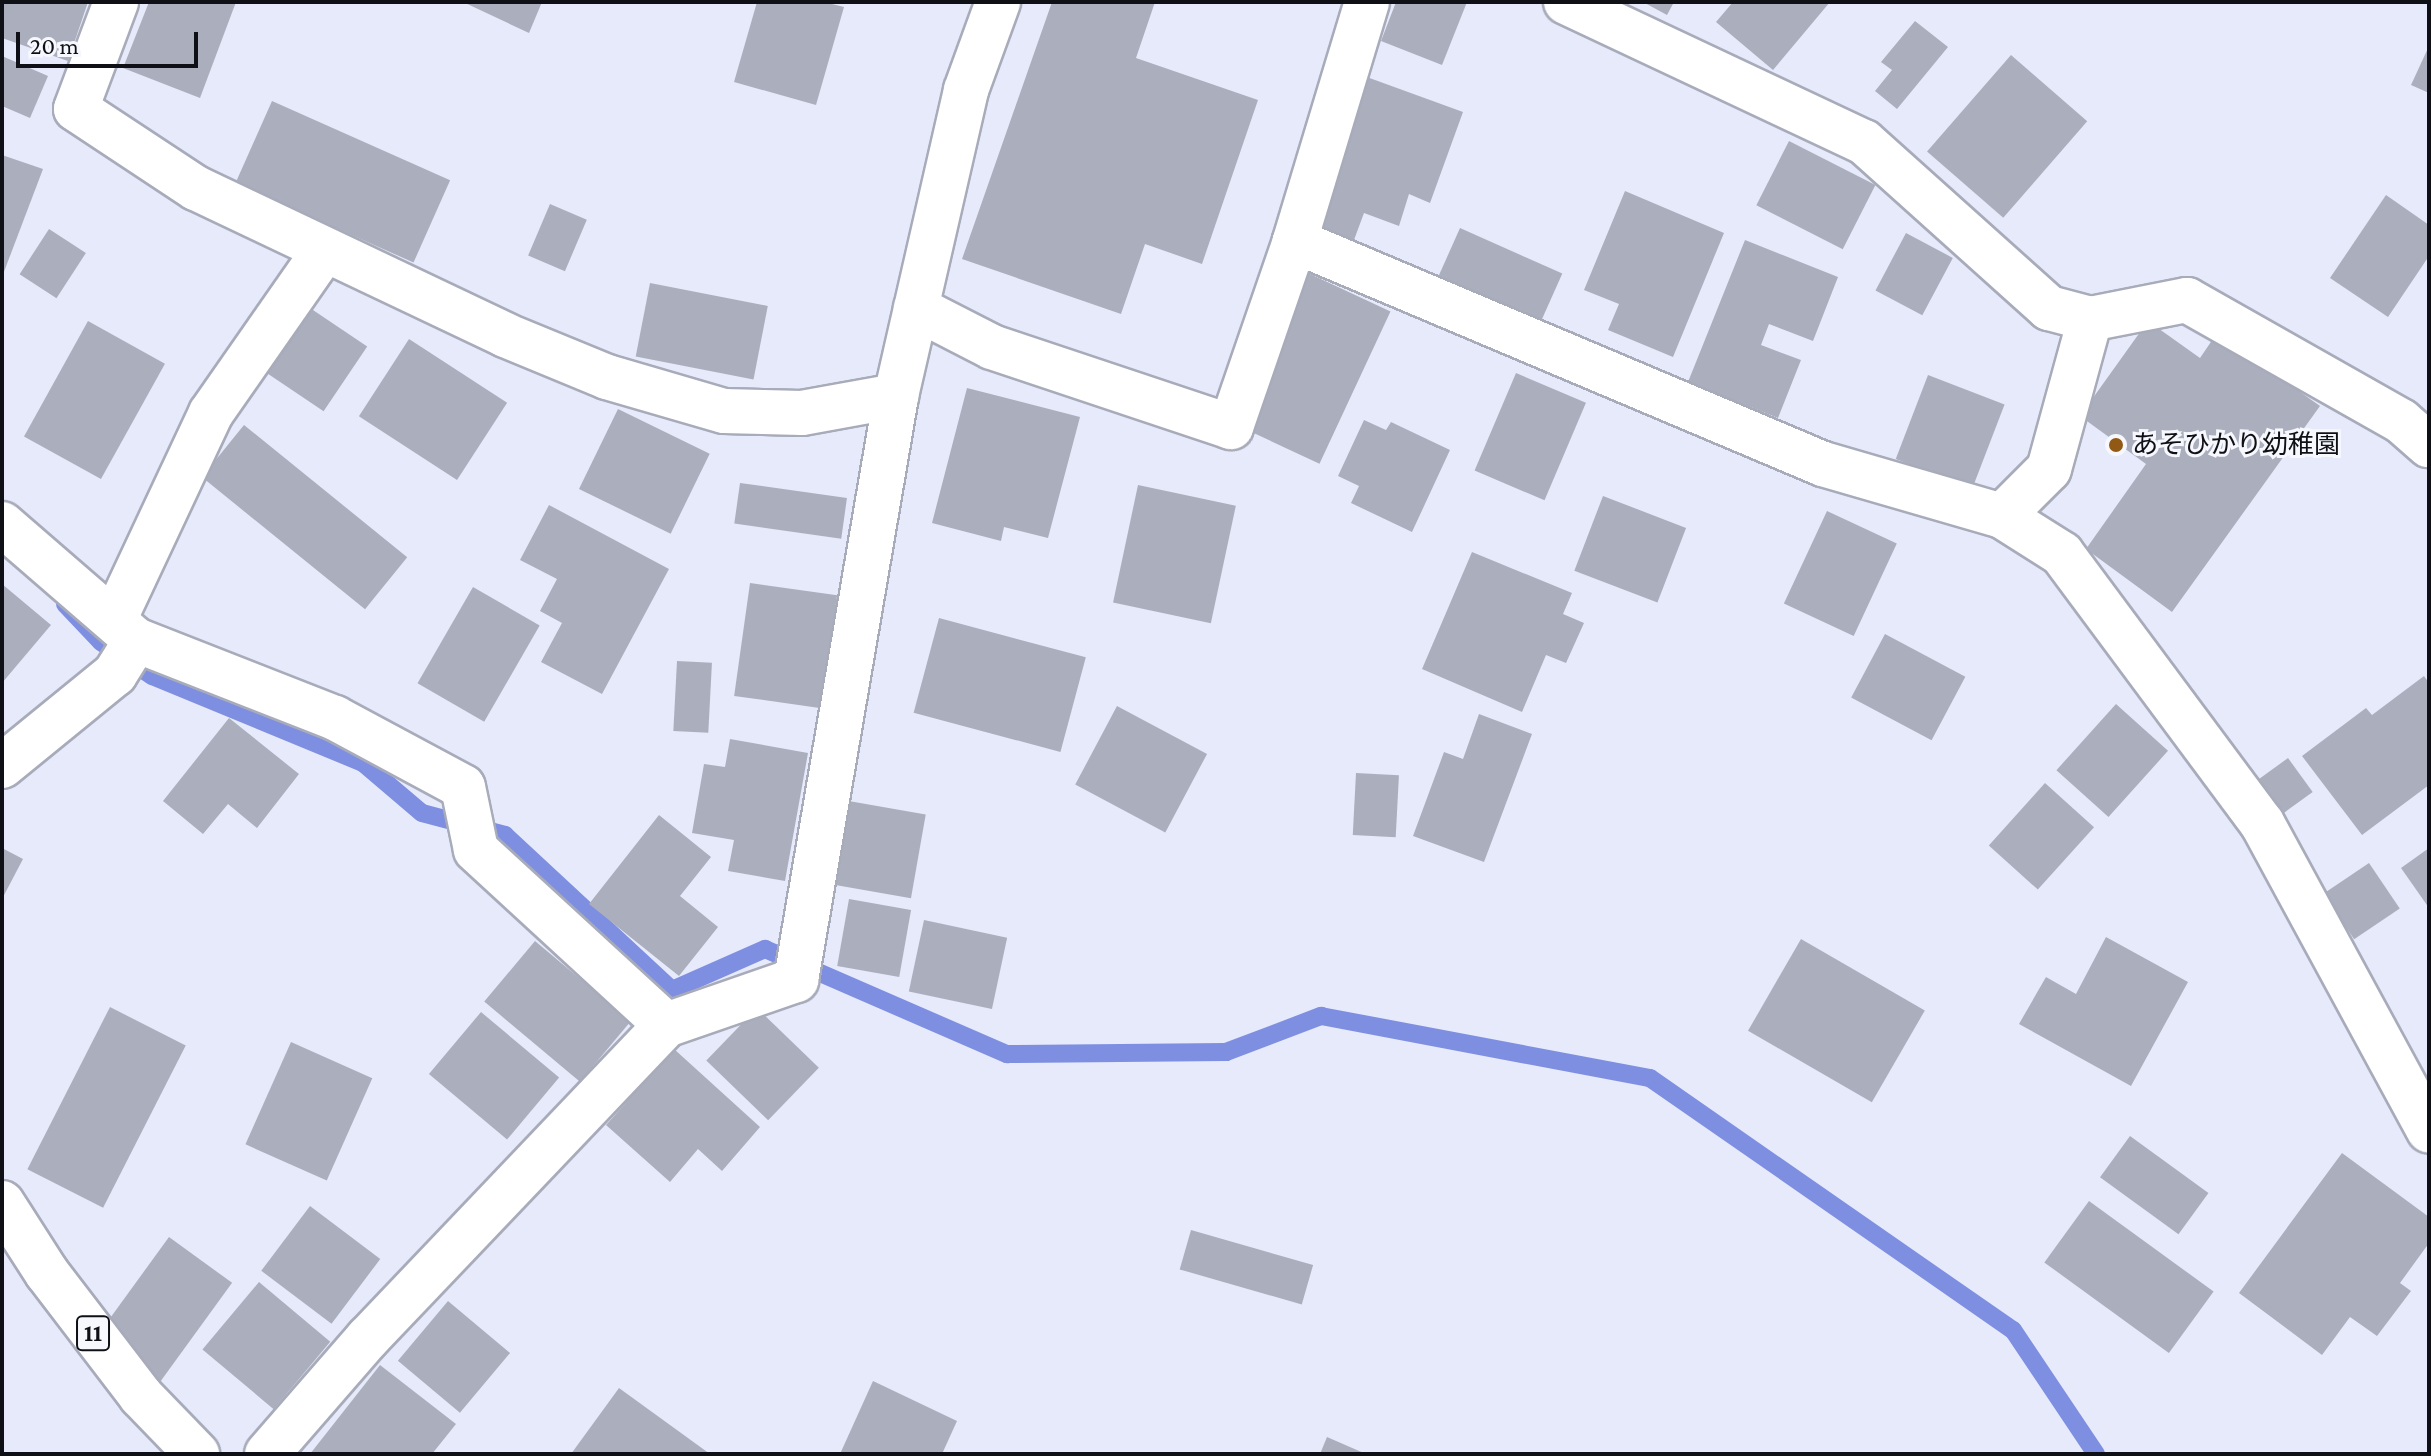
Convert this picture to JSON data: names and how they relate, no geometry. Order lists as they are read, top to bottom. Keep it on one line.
{"streets":{"street":["11"]},"places":["あそひかり幼稚園"],"scale_bar":"20 m"}
